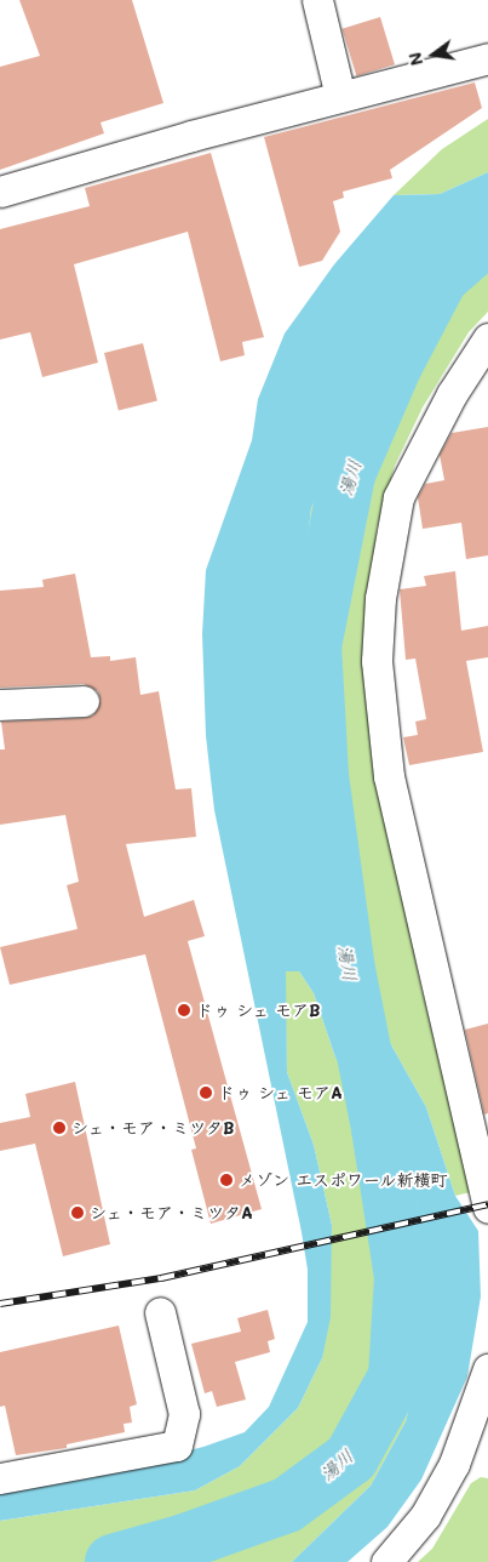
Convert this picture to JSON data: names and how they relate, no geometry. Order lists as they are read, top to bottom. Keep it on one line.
{"water":["湯川"],"places":["ドゥ シェ モアB","ドゥ シェ モアA","シェ・モア・ミツタB","メゾン エスポワール新横町","シェ・モア・ミツタA"],"north":"left"}
